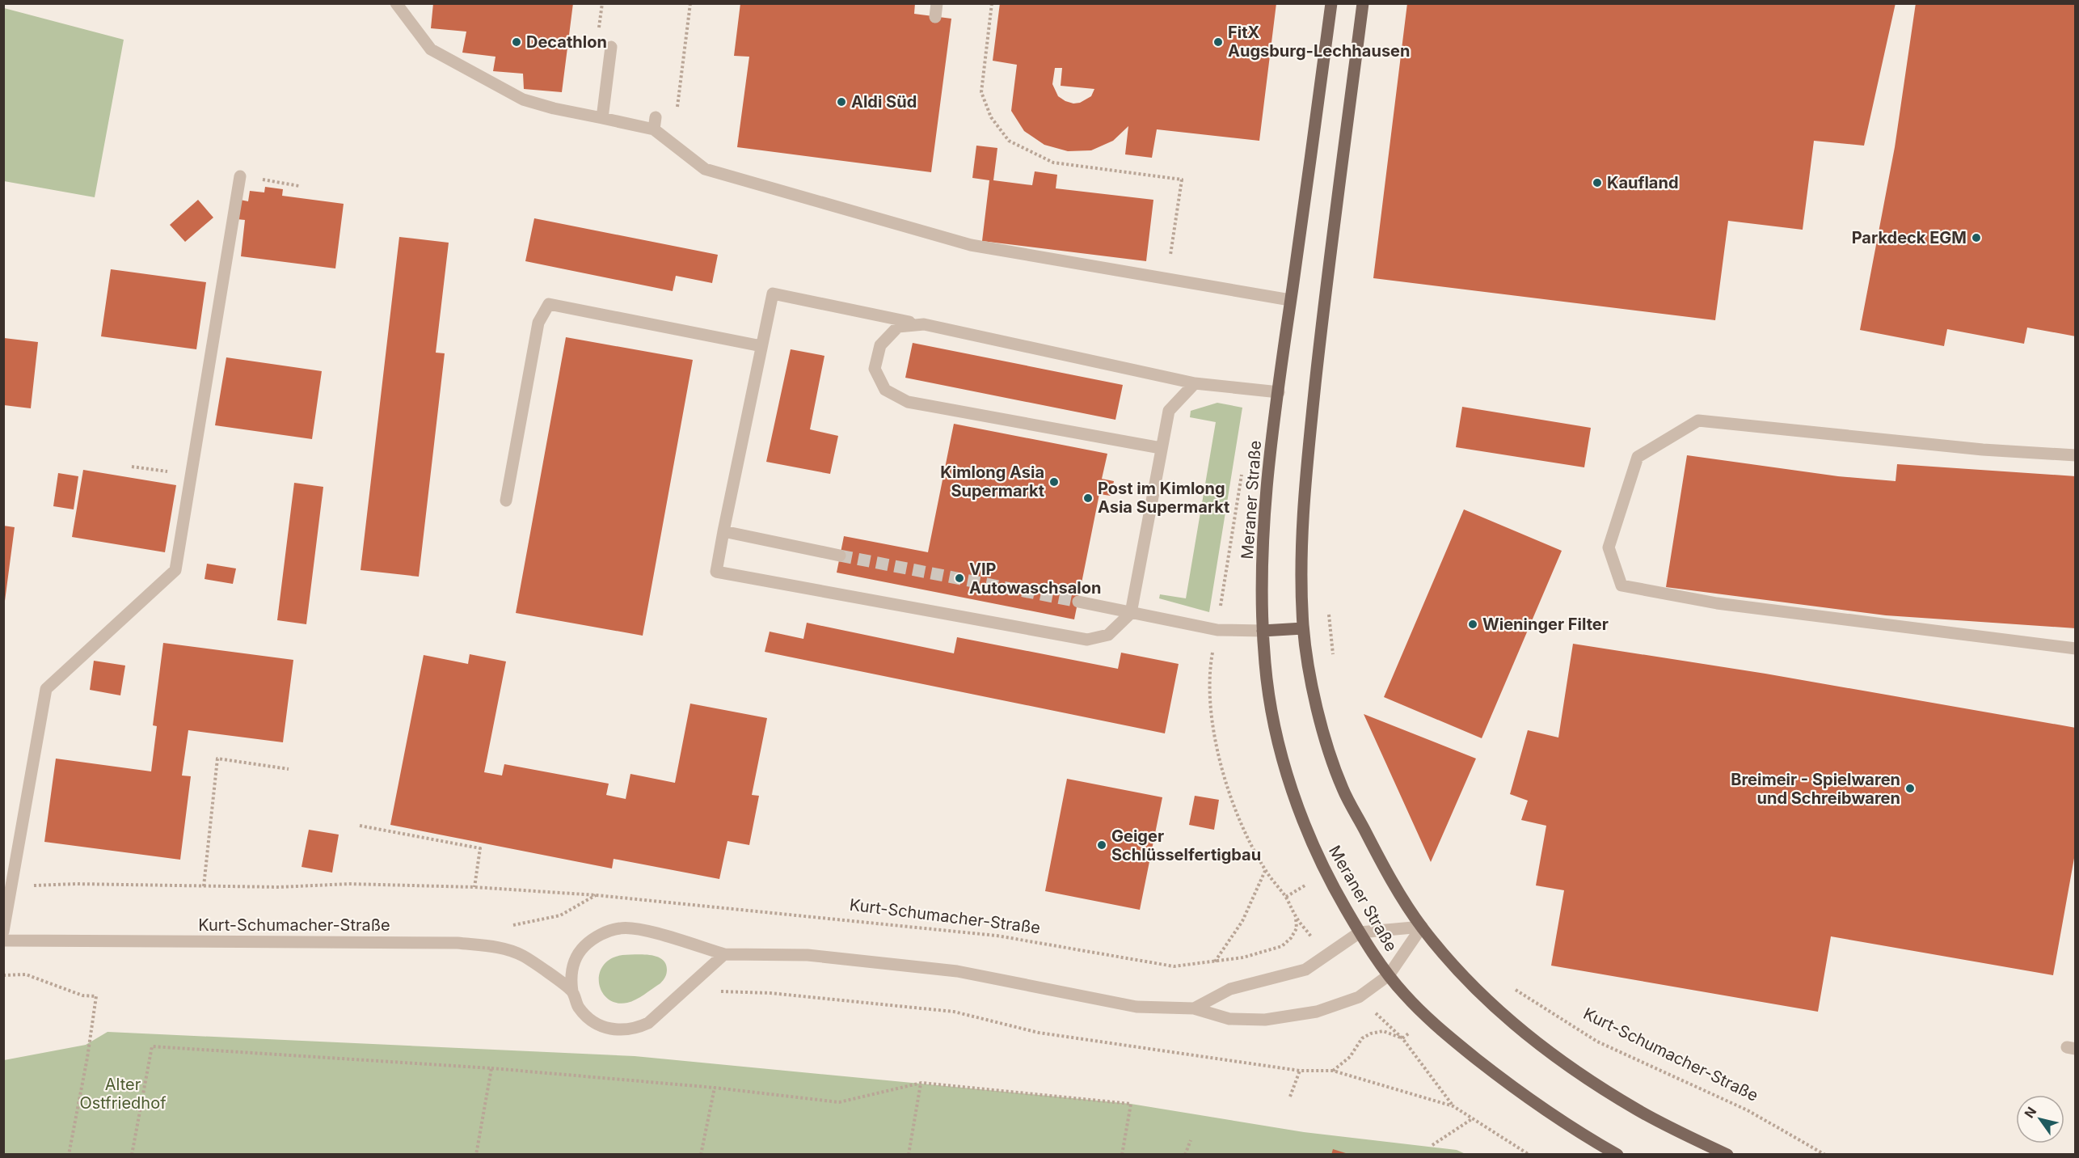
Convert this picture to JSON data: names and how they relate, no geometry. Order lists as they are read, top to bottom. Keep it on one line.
{"streets":{"main road":["Meraner Straße"],"street":["Kurt-Schumacher-Straße"]},"crossings":[["Meraner Straße","Kurt-Schumacher-Straße"]],"parks":["Alter Ostfriedhof"],"places":["Decathlon","FitX Augsburg-Lechhausen","Aldi Süd","Kaufland","Parkdeck EGM","Kimlong Asia Supermarkt","Post im Kimlong Asia Supermarkt","VIP Autowaschsalon","Wieninger Filter","Breimeir - Spielwaren und Schreibwaren","Geiger Schlüsselfertigbau"],"north":"top left"}
